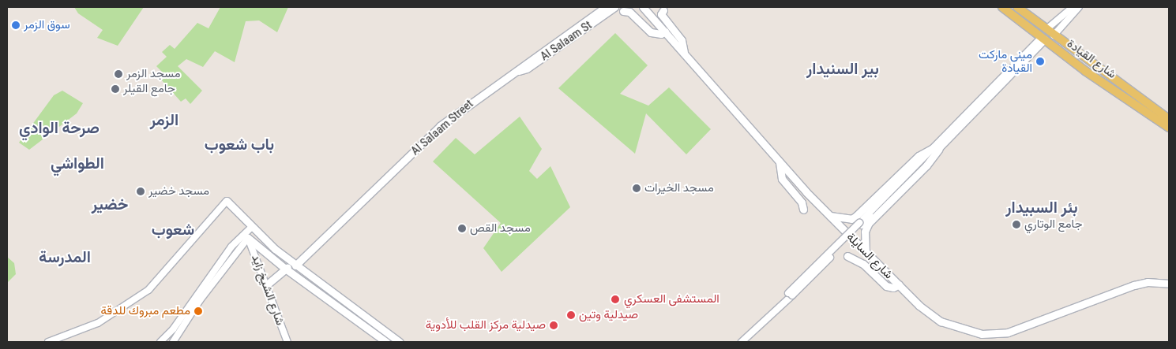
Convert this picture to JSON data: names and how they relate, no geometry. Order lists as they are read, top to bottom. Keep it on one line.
{"streets":{"main road":["Al Salaam St","شارع القيادة","Al Salaam Street","شارع السايلة"],"street":["شارع الشيخ زايد"]},"crossings":[["Al Salaam St","Al Salaam Street"]],"districts":["بير السنيدار","الزمر","صرحة الوادي","باب شعوب","الطواشي","خضير","بئر السبيدار","شعوب","المدرسة"],"places":["سوق الزمر","ميني ماركت القيادة","مسجد الزمر","جامع القيلر","مسجد الخيرات","مسجد خضير","جامع الوتاري","مسجد القص","المستشفى العسكري","مطعم مبروك للدقة","صيدلية وتين","صيدلية مركز القلب للأدوية"]}
